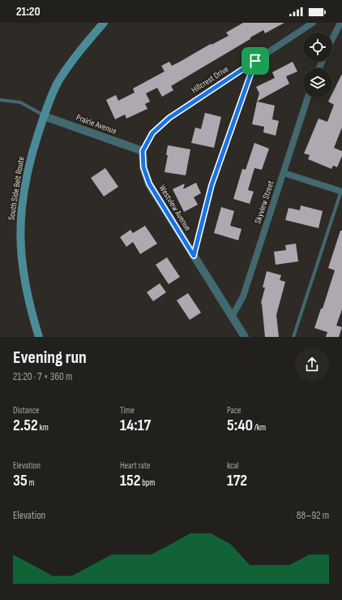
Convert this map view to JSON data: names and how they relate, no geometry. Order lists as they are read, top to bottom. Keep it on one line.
{"streets":{"main road":["South Side Belt Route"],"street":["Hillcrest Drive","Prairie Avenue","Skyview Street","Westview Avenue"]},"crossings":[["Hillcrest Drive","Prairie Avenue"],["Hillcrest Drive","Westview Avenue"],["Prairie Avenue","South Side Belt Route"],["Prairie Avenue","Westview Avenue"],["Skyview Street","Westview Avenue"]],"page":{"status":"21:20","heading":["Evening run","21:20 · 7 × 360 m"],"stats":[["Distance","2.52 km"],["Time","14:17"],["Pace","5:40 /km"],["Elevation","35 m"],["Heart rate","152 bpm"],["kcal","172"]],"chart":["Elevation","88–92 m"]}}
